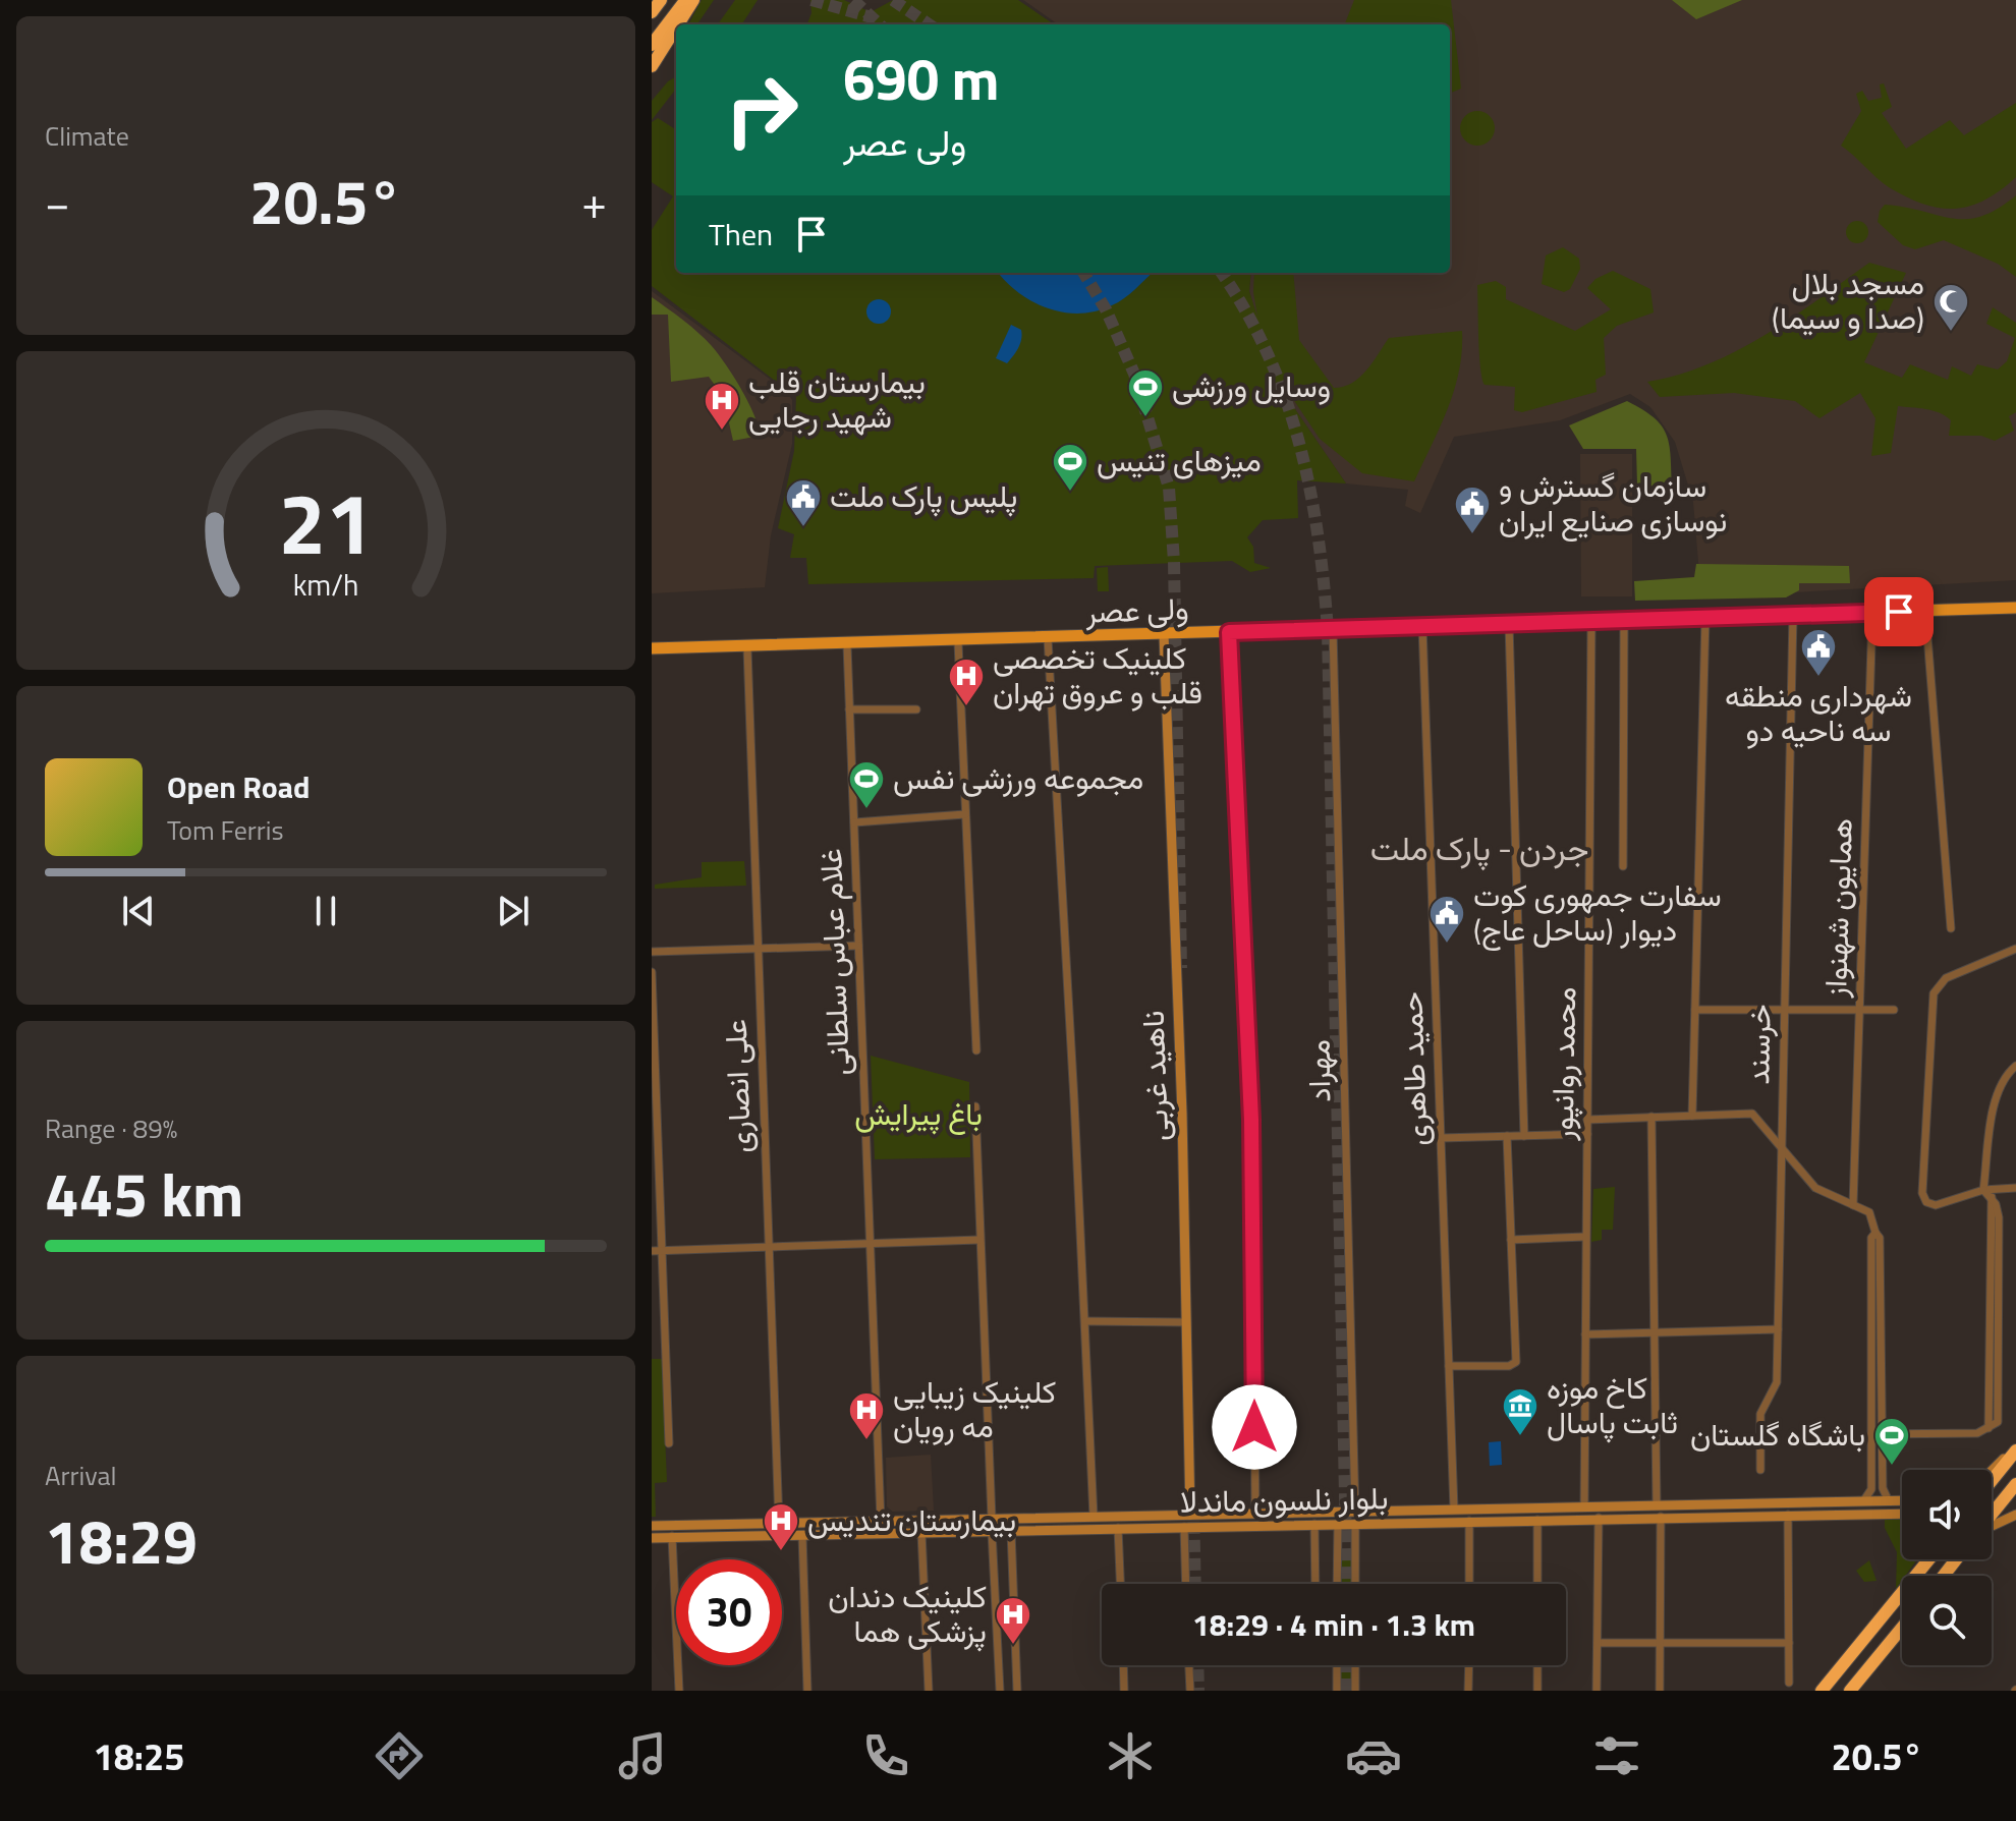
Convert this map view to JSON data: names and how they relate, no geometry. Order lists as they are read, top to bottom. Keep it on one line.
{"streets":{"main road":["ولی عصر","ناهید غربی","بلوار نلسون ماندلا"],"street":["همایون شهنواز","غلام عباس سلطانی","خرسند","محمد روانپور","حمید طاهری","مهراد","علی انصاری"]},"crossings":[["ولی عصر","همایون شهنواز"],["ولی عصر","غلام عباس سلطانی"],["ولی عصر","خرسند"],["ولی عصر","محمد روانپور"],["ولی عصر","حمید طاهری"],["ولی عصر","مهراد"],["ولی عصر","ناهید غربی"],["ولی عصر","علی انصاری"],["غلام عباس سلطانی","بلوار نلسون ماندلا"],["محمد روانپور","بلوار نلسون ماندلا"],["حمید طاهری","بلوار نلسون ماندلا"],["مهراد","بلوار نلسون ماندلا"],["ناهید غربی","بلوار نلسون ماندلا"],["علی انصاری","بلوار نلسون ماندلا"]],"districts":["جردن - پارک ملت"],"parks":["باغ پیرایش"],"places":{"mosque":["مسجد بلال (صدا و سیما)"],"sports":["وسایل ورزشی","میزهای تنیس","مجموعه ورزشی نفس","باشگاه گلستان"],"hospital":["بیمارستان قلب شهید رجایی","کلینیک تخصصی قلب و عروق تهران","کلینیک زیبایی مه رویان","بیمارستان تندیس","کلینیک دندان پزشکی هما"],"public building":["پلیس پارک ملت","سازمان گسترش و نوسازی صنایع ایران","شهرداری منطقه سه ناحیه دو","سفارت جمهوری کوت دیوار (ساحل عاج)"],"museum":["کاخ موزه ثابت پاسال"]},"page":{"tile":["Climate",["Range · 89%","445 km"],["Arrival","18:29"]],"turn":["690 m","ولی عصر"],"heat":["−","20.5°","+"],"then":"Then","song":["Open Road","Tom Ferris"],"limit":"30","trip":"18:29 · 4 min · 1.3 km","tabs":["18:25","20.5°"],"gauge":["21","km/h"]}}
